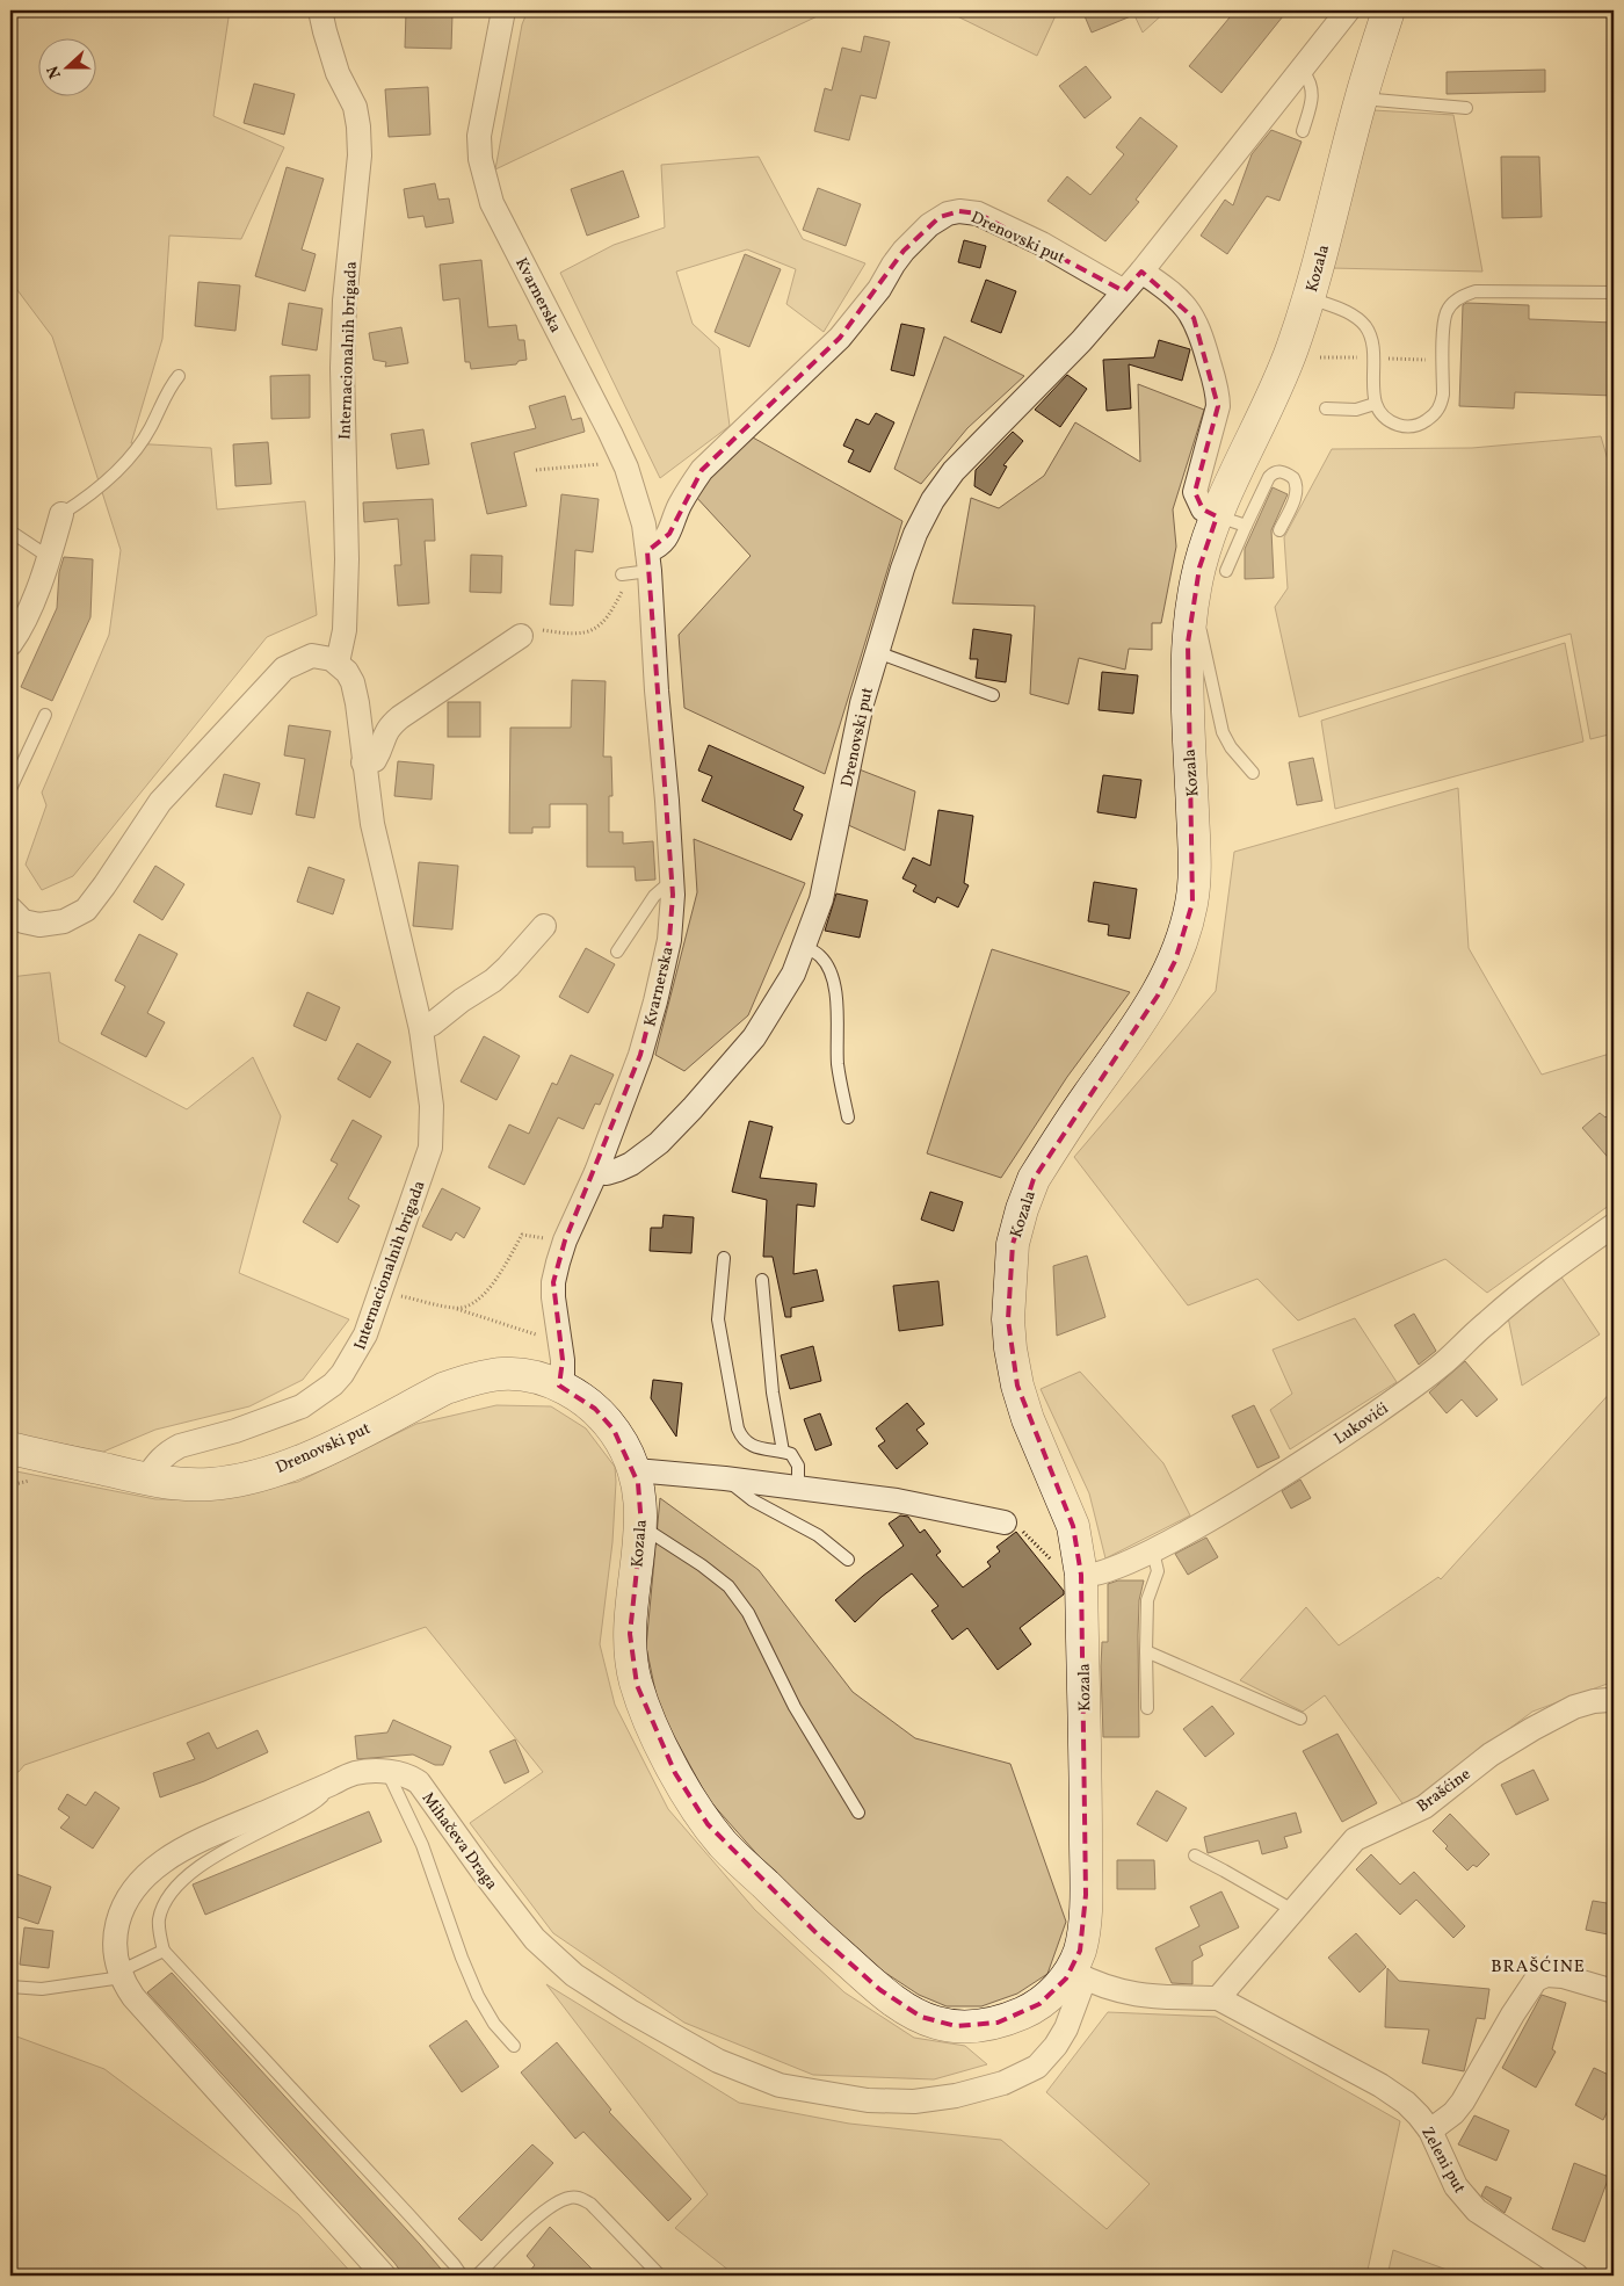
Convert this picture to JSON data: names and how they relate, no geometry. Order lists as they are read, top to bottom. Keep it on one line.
{"streets":{"main road":["Drenovski put","Kozala"],"street":["Kvarnerska","Internacionalnih brigada","Lukovići","Brašćine","Mihačeva Draga","Zeleni put"]},"crossings":[["Drenovski put","Kozala"],["Drenovski put","Kvarnerska"],["Drenovski put","Internacionalnih brigada"],["Kozala","Kvarnerska"],["Kozala","Lukovići"],["Kozala","Mihačeva Draga"],["Brašćine","Zeleni put"]],"districts":["BRAŠĆINE"],"north":"left"}
